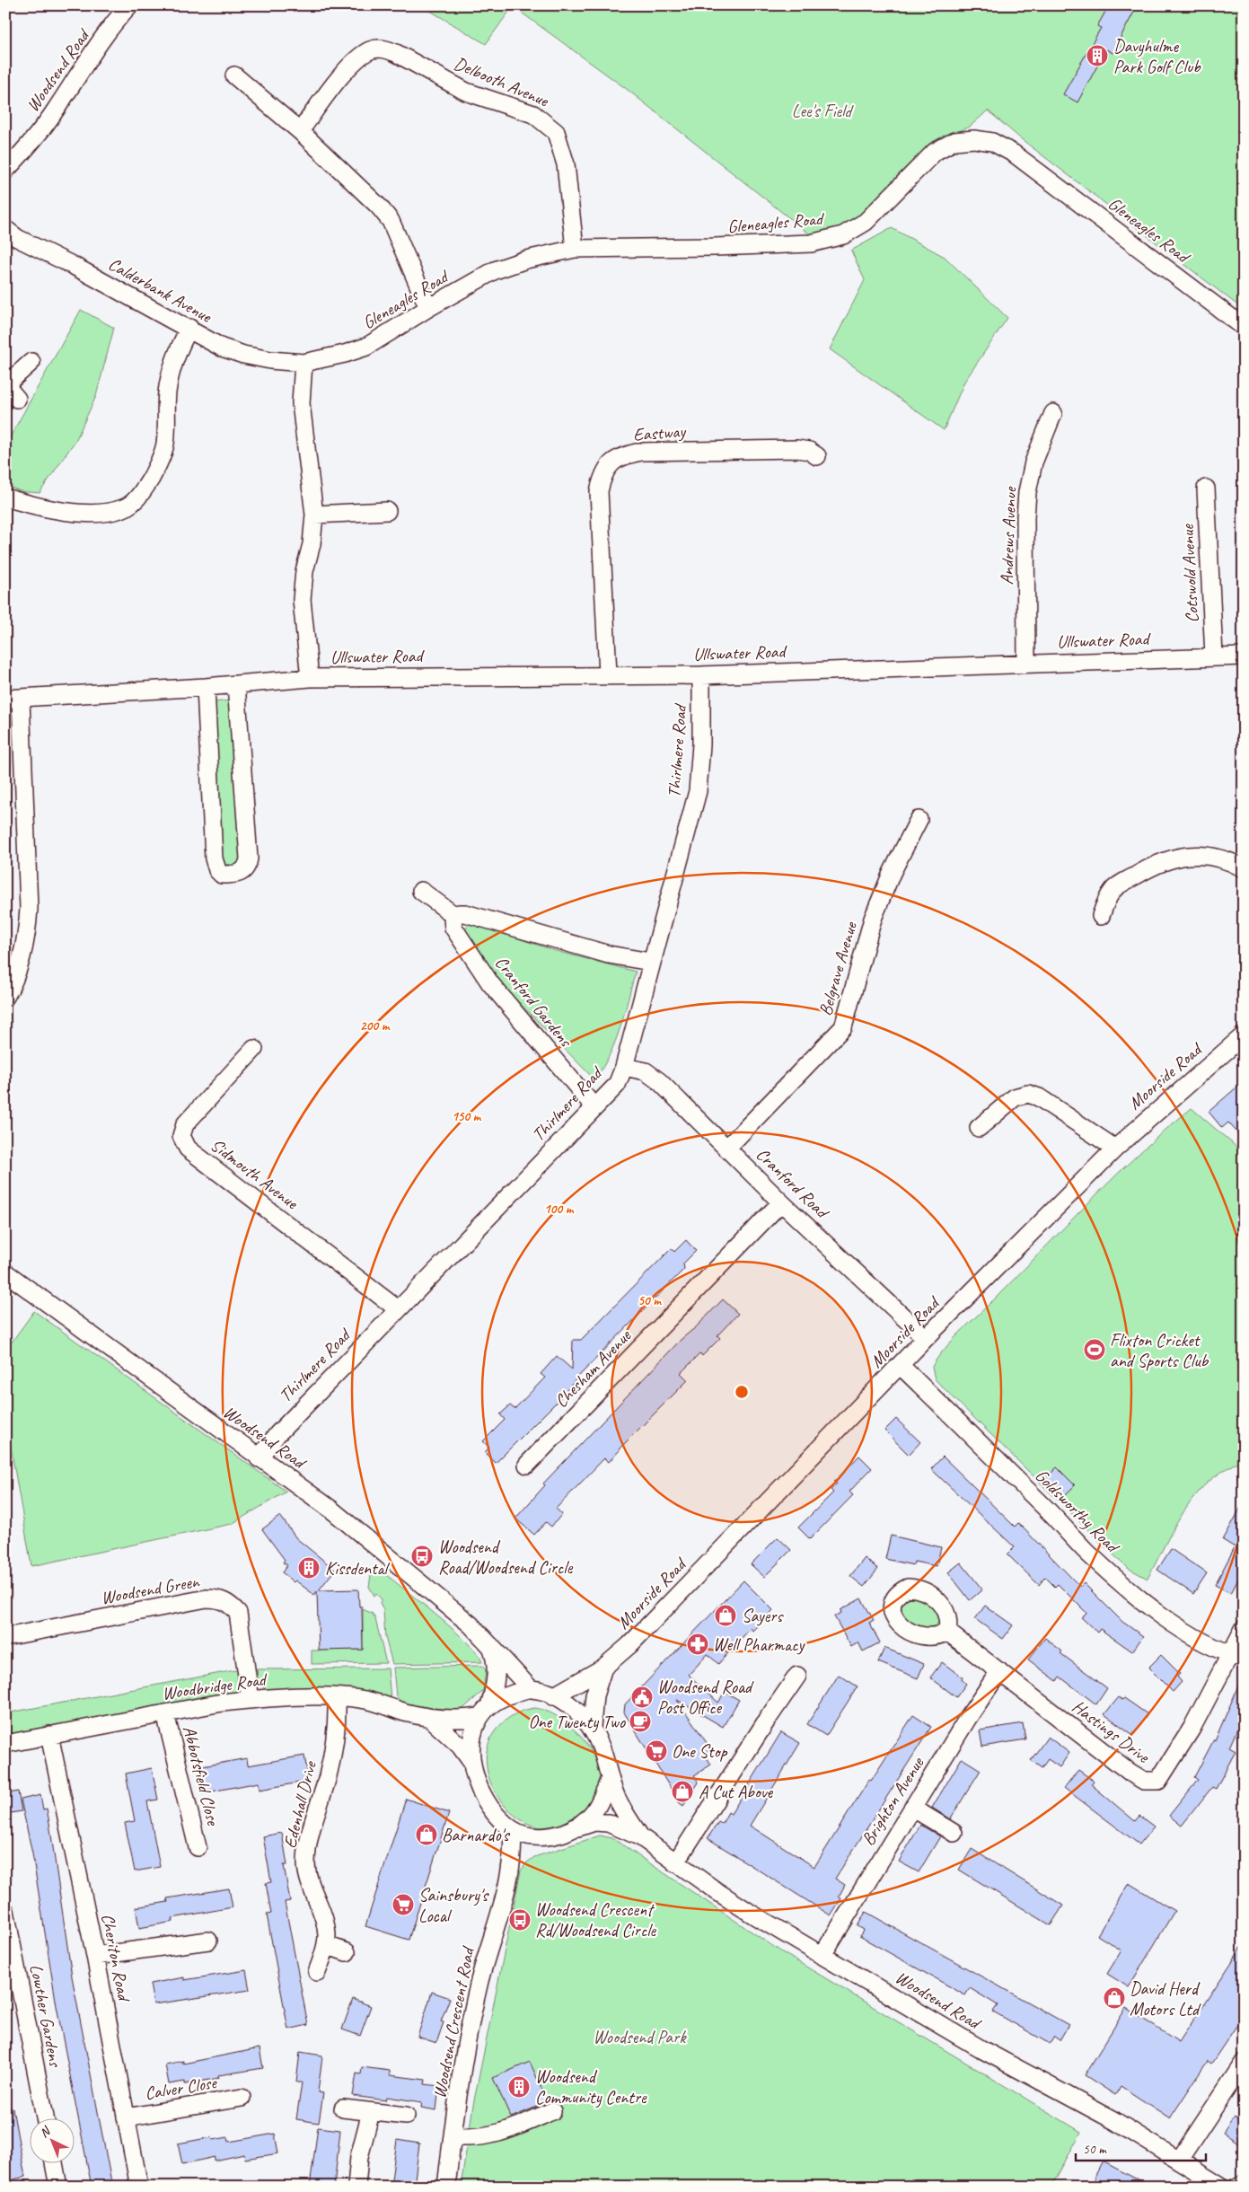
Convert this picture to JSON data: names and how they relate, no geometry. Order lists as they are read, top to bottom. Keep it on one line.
{"streets":{"street":["Woodsend Road","Delbooth Avenue","Gleneagles Road","Calderbank Avenue","Eastway","Andrews Avenue","Cotswold Avenue","Ullswater Road","Thirlmere Road","Belgrave Avenue","Cranford Gardens","Moorside Road","Sidmouth Avenue","Cranford Road","Chesham Avenue","Goldsworthy Road","Woodsend Green","Woodbridge Road","Hastings Drive","Abbotsfield Close","Brighton Avenue","Edenhall Drive","Cheriton Road","Lowther Gardens","Woodsend Crescent Road","Calver Close"]},"crossings":[["Woodsend Road","Thirlmere Road"],["Woodsend Road","Moorside Road"],["Woodsend Road","Woodbridge Road"],["Woodsend Road","Brighton Avenue"],["Woodsend Road","Woodsend Crescent Road"],["Delbooth Avenue","Gleneagles Road"],["Gleneagles Road","Calderbank Avenue"],["Eastway","Ullswater Road"],["Andrews Avenue","Ullswater Road"],["Cotswold Avenue","Ullswater Road"],["Ullswater Road","Thirlmere Road"],["Thirlmere Road","Cranford Gardens"],["Thirlmere Road","Sidmouth Avenue"],["Thirlmere Road","Cranford Road"],["Belgrave Avenue","Cranford Road"],["Moorside Road","Cranford Road"],["Moorside Road","Goldsworthy Road"],["Moorside Road","Woodbridge Road"],["Moorside Road","Woodsend Crescent Road"],["Cranford Road","Chesham Avenue"],["Goldsworthy Road","Hastings Drive"],["Woodsend Green","Woodbridge Road"],["Woodbridge Road","Abbotsfield Close"],["Woodbridge Road","Edenhall Drive"],["Woodbridge Road","Cheriton Road"],["Woodbridge Road","Woodsend Crescent Road"],["Hastings Drive","Brighton Avenue"],["Cheriton Road","Calver Close"]],"parks":["Lee's Field","Woodsend Park"],"places":{"building":["Davyhulme Park Golf Club","Kissdental","Woodsend Community Centre"],"sports":["Flixton Cricket and Sports Club"],"bus stop":["Woodsend Road/Woodsend Circle","Woodsend Crescent Rd/Woodsend Circle"],"shop":["Sayers","A Cut Above","Barnardo's","David Herd Motors Ltd"],"pharmacy":["Well Pharmacy"],"public building":["Woodsend Road Post Office"],"cafe":["One Twenty Two"],"supermarket":["One Stop","Sainsbury's Local"]},"scale_bar":"50 m","north":"top left","rings":["200 m","150 m","100 m","50 m"]}
